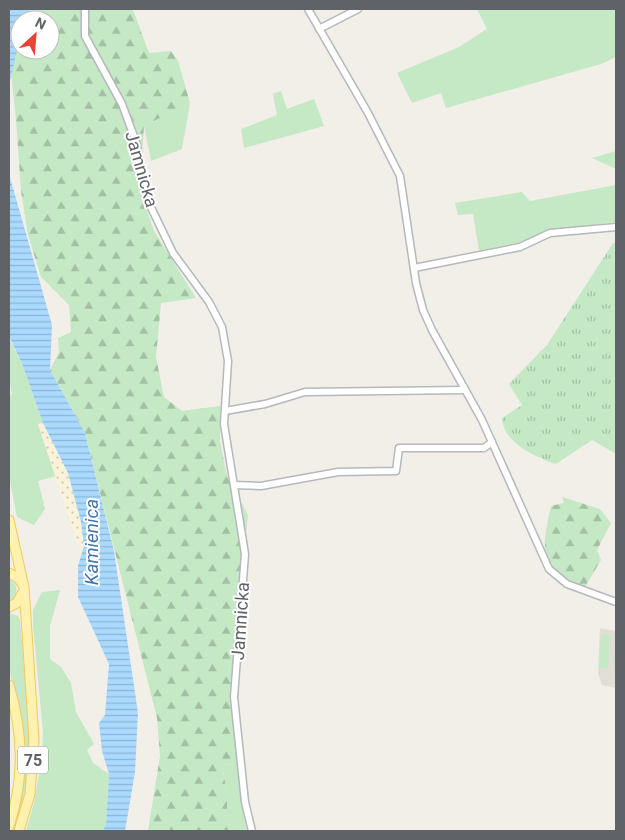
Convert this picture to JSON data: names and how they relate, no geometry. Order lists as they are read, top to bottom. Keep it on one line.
{"streets":{"main road":["75"],"street":["Jamnicka"]},"water":["Kamienica"],"north":"top right"}
